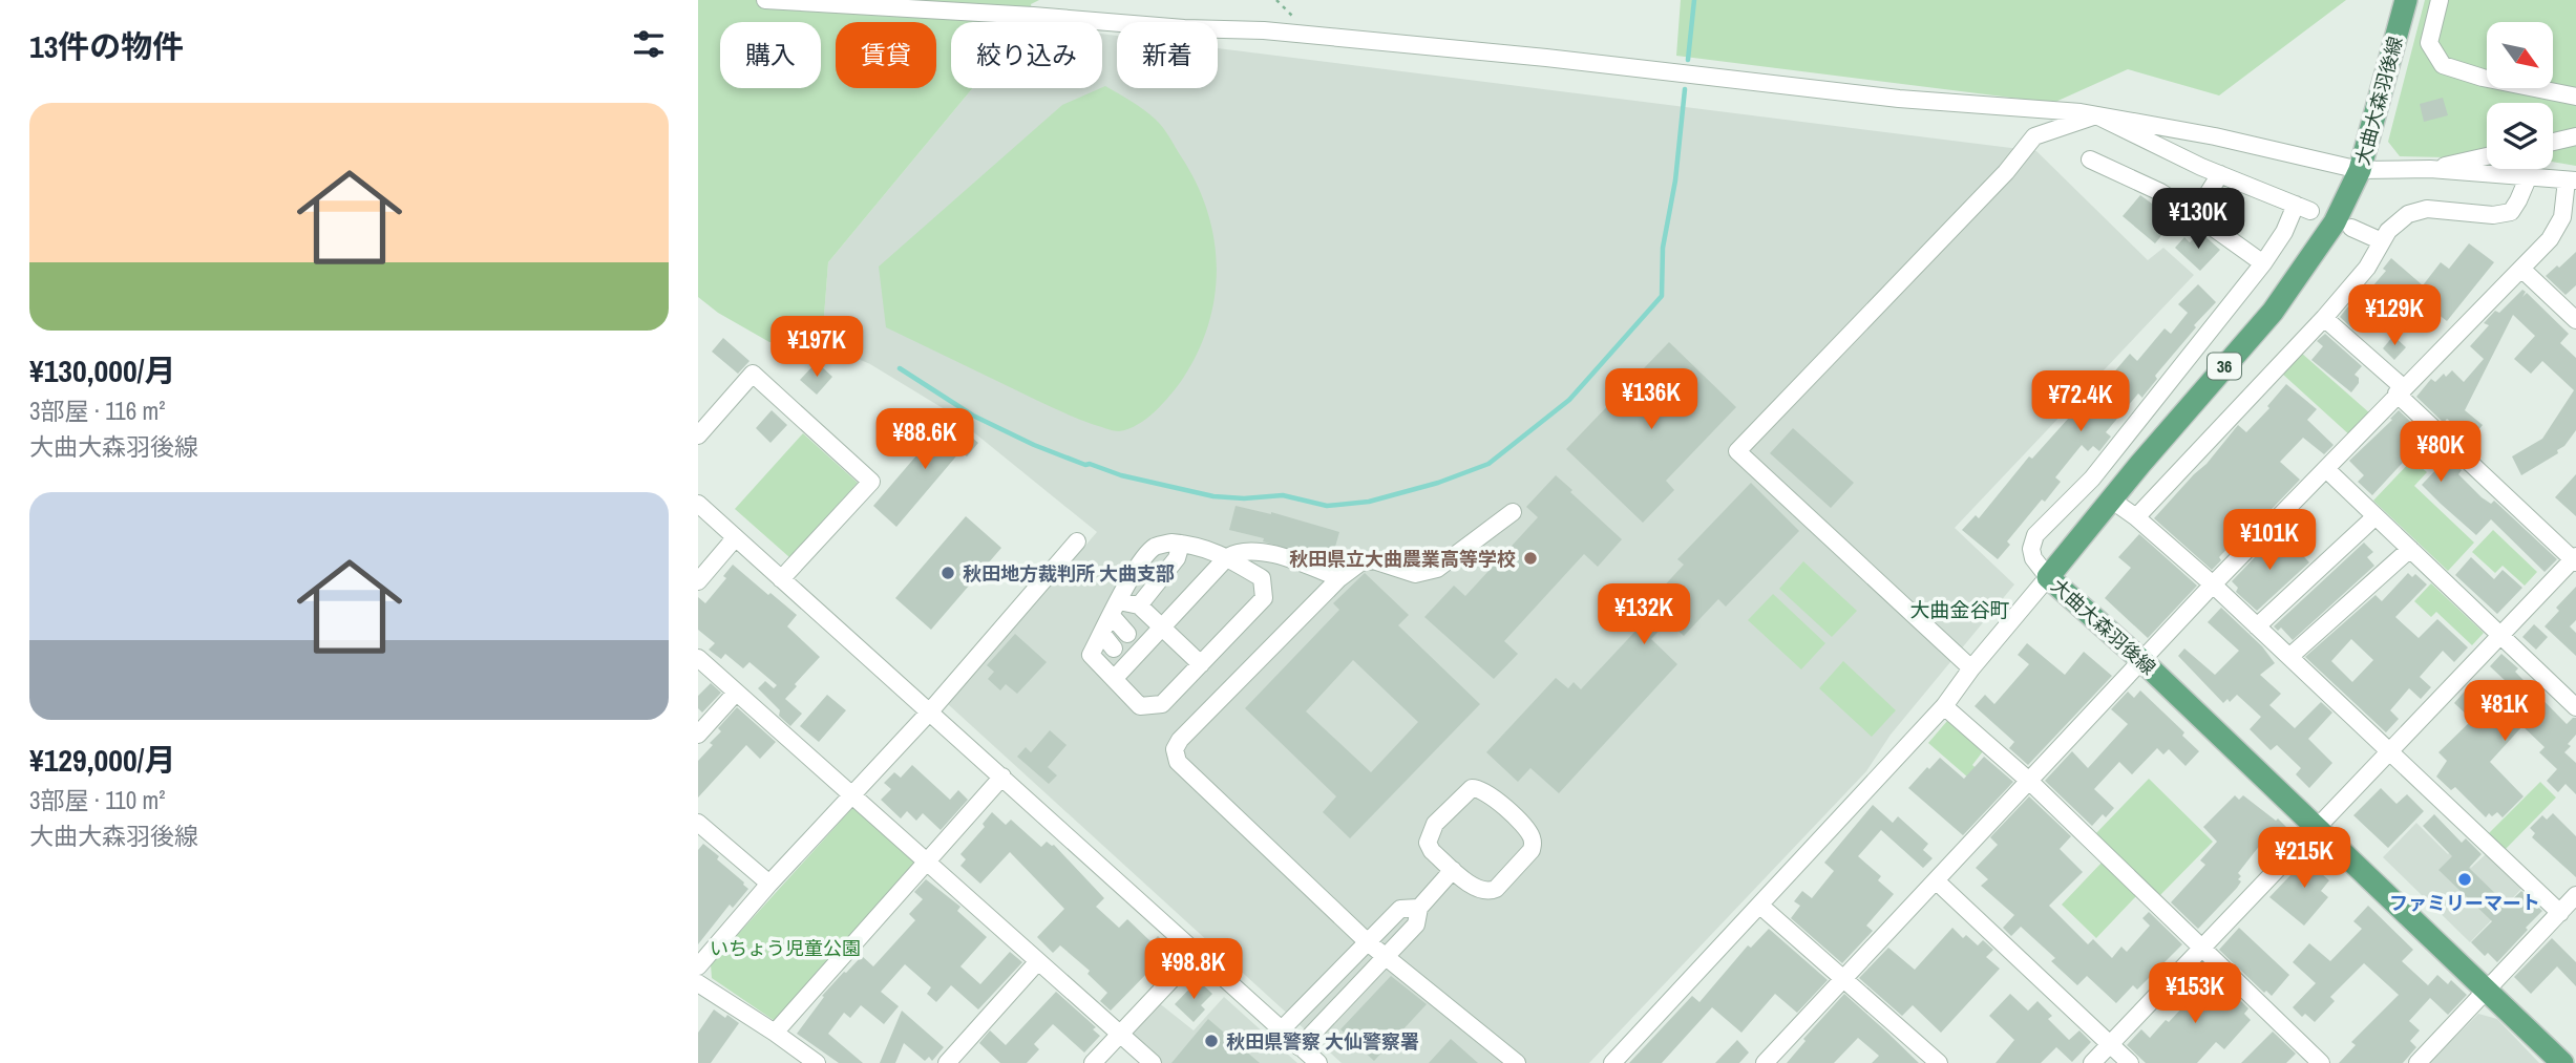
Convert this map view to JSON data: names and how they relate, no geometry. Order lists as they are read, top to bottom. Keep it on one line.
{"streets":{"main road":["大曲大森羽後線","36"]},"districts":["大曲金谷町"],"parks":["いちょう児童公園"],"places":["秋田県立大曲農業高等学校","秋田地方裁判所 大曲支部","ファミリーマート","秋田県警察 大仙警察署"],"north":"bottom right","page":{"heading":"13件の物件","chip":["購入","賃貸","絞り込み","新着"],"list":[{"name":"¥130,000/月","note":"3部屋 · 116 m² · 大曲大森羽後線"},{"name":"¥129,000/月","note":"3部屋 · 110 m² · 大曲大森羽後線"}],"price":["¥130K","¥129K","¥197K","¥136K","¥72.4K","¥88.6K","¥80K","¥101K","¥132K","¥81K","¥215K","¥98.8K","¥153K"]}}
